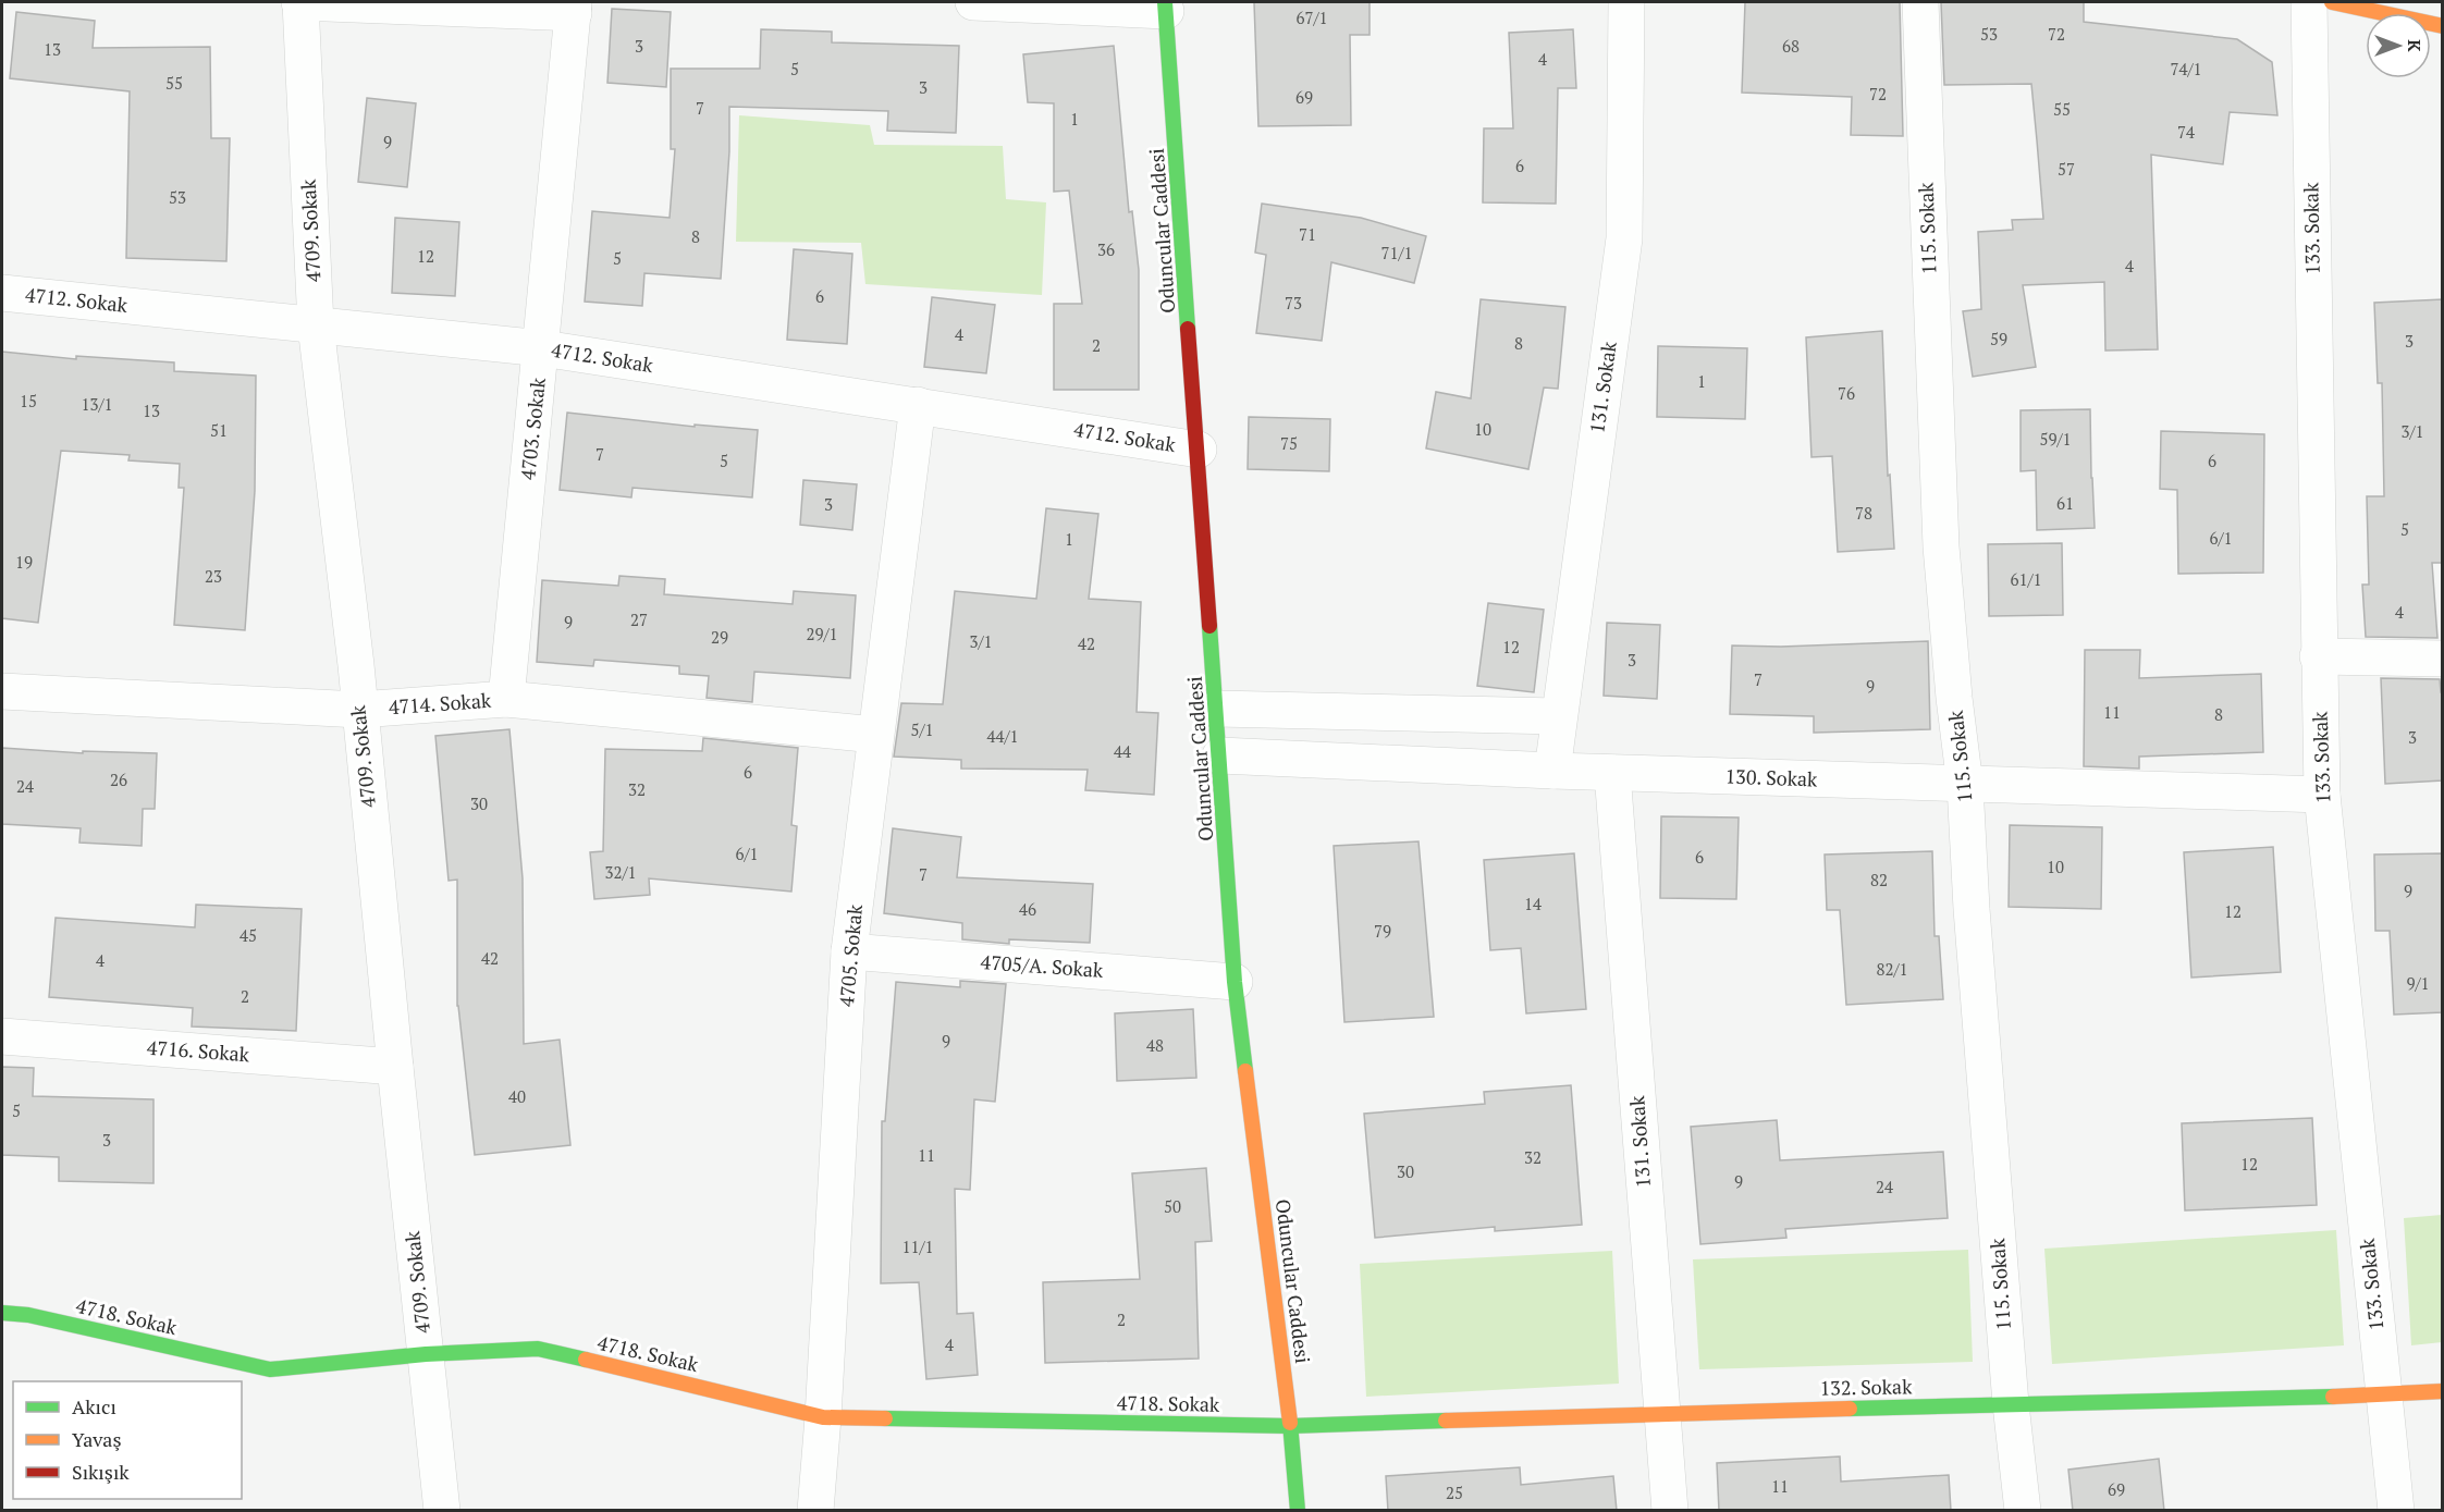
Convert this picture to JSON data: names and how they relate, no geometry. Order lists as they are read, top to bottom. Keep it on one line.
{"streets":{"street":["115. Sokak","133. Sokak","4709. Sokak","Oduncular Caddesi","4712. Sokak","131. Sokak","4703. Sokak","4714. Sokak","130. Sokak","4705. Sokak","4705/A. Sokak","4716. Sokak","4718. Sokak","132. Sokak"]},"crossings":[["115. Sokak","130. Sokak"],["115. Sokak","132. Sokak"],["133. Sokak","130. Sokak"],["133. Sokak","132. Sokak"],["4709. Sokak","4712. Sokak"],["4709. Sokak","4714. Sokak"],["4709. Sokak","4716. Sokak"],["4709. Sokak","4718. Sokak"],["Oduncular Caddesi","4712. Sokak"],["Oduncular Caddesi","130. Sokak"],["Oduncular Caddesi","4705/A. Sokak"],["Oduncular Caddesi","4718. Sokak"],["Oduncular Caddesi","132. Sokak"],["4712. Sokak","4703. Sokak"],["4712. Sokak","4705. Sokak"],["131. Sokak","130. Sokak"],["131. Sokak","132. Sokak"],["4703. Sokak","4714. Sokak"],["4714. Sokak","4705. Sokak"],["4705. Sokak","4705/A. Sokak"],["4705. Sokak","4718. Sokak"],["4718. Sokak","132. Sokak"]],"house_numbers":["67/1","53","72","3","68","13","4","5","74/1","55","3","72","69","7","55","1","74","9","6","57","53","71","8","36","71/1","12","5","4","6","73","4","59","3","8","2","1","76","15","13/1","13","10","51","3/1","59/1","75","7","5","6","61","3","78","5","6/1","1","19","23","61/1","4","27","9","29/1","29","3/1","42","12","3","7","9","11","8","5/1","44/1","3","44","6","26","24","32","30","6/1","6","10","32/1","7","82","9","14","46","12","79","45","42","4","82/1","9/1","2","9","48","40","5","3","11","32","12","30","9","24","50","11/1","2","4","11","69","25"],"legend":["Akıcı","Yavaş","Sıkışık"],"north":"right"}
